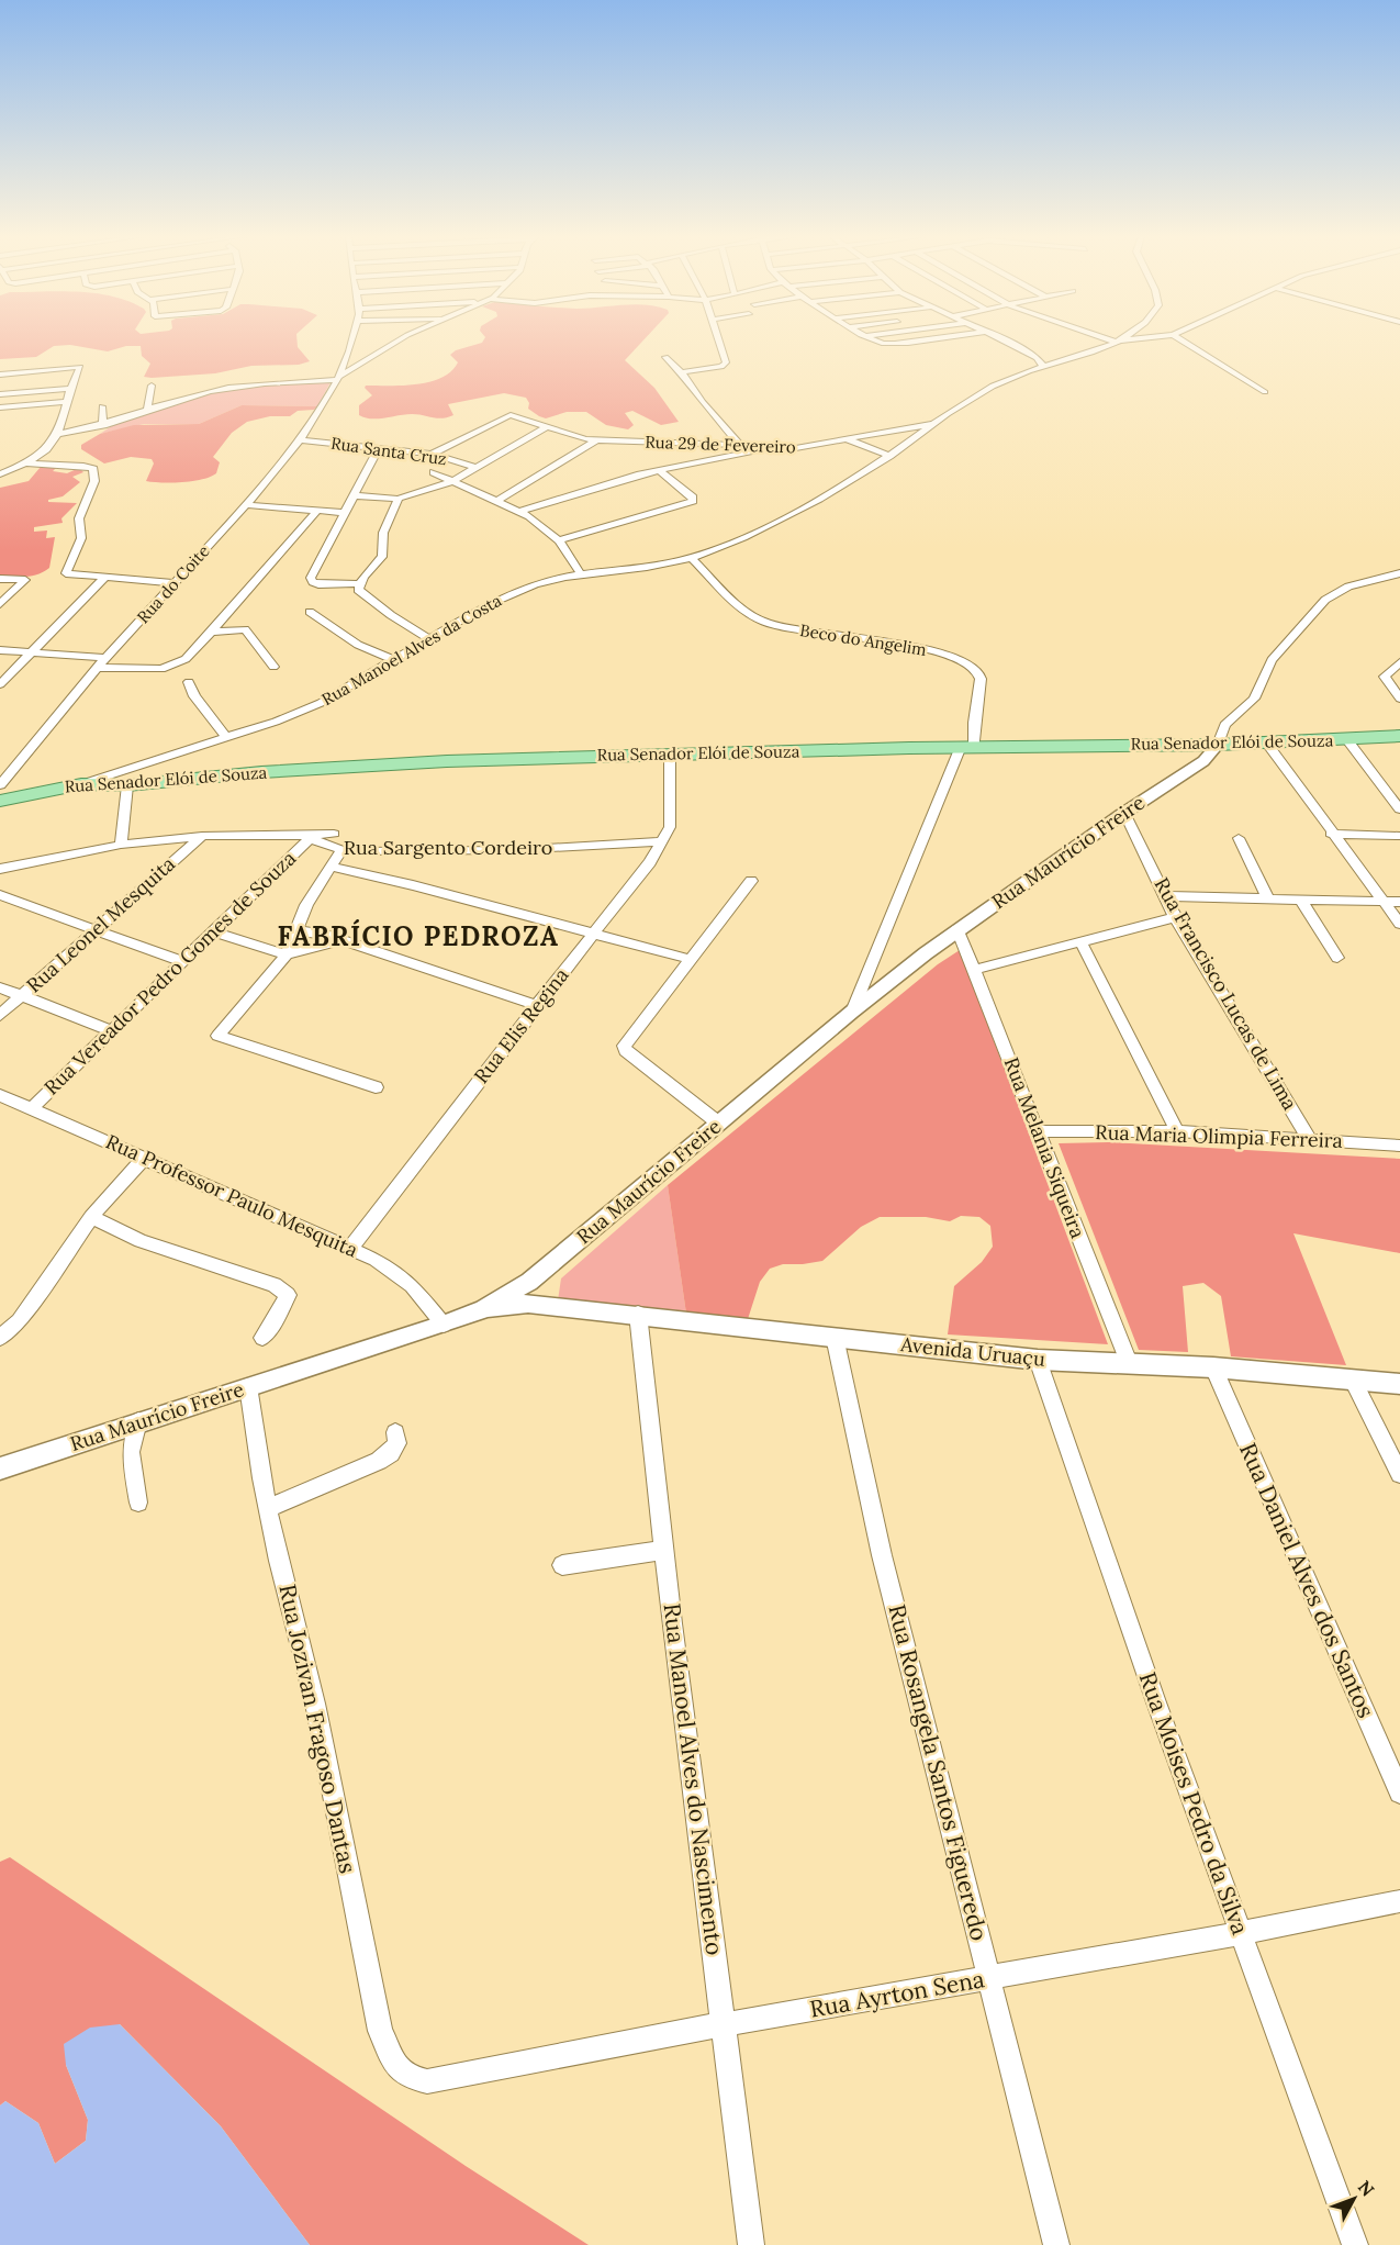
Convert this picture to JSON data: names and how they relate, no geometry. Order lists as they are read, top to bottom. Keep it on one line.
{"streets":{"main road":["Rua Senador Elói de Souza"],"street":["Rua 29 de Fevereiro","Rua Santa Cruz","Rua do Coite","Beco do Angelim","Rua Manoel Alves da Costa","Rua Sargento Cordeiro","Rua Maurício Freire","Rua Leonel Mesquita","Rua Vereador Pedro Gomes de Souza","Rua Francisco Lucas de Lima","Rua Elis Regina","Rua Maria Olimpia Ferreira","Rua Melania Siqueira","Rua Professor Paulo Mesquita","Avenida Uruaçu","Rua Daniel Alves dos Santos","Rua Jozivan Fragoso Dantas","Rua Rosangela Santos Figueredo","Rua Manoel Alves do Nascimento","Rua Moises Pedro da Silva","Rua Ayrton Sena"]},"crossings":[["Rua 29 de Fevereiro","Rua Santa Cruz"],["Rua 29 de Fevereiro","Rua Manoel Alves da Costa"],["Rua Santa Cruz","Rua do Coite"],["Beco do Angelim","Rua Manoel Alves da Costa"],["Beco do Angelim","Rua Senador Elói de Souza"],["Rua Manoel Alves da Costa","Rua Senador Elói de Souza"],["Rua Senador Elói de Souza","Rua Maurício Freire"],["Rua Senador Elói de Souza","Rua Elis Regina"],["Rua Sargento Cordeiro","Rua Leonel Mesquita"],["Rua Sargento Cordeiro","Rua Vereador Pedro Gomes de Souza"],["Rua Sargento Cordeiro","Rua Elis Regina"],["Rua Maurício Freire","Rua Francisco Lucas de Lima"],["Rua Maurício Freire","Rua Melania Siqueira"],["Rua Maurício Freire","Rua Professor Paulo Mesquita"],["Rua Maurício Freire","Avenida Uruaçu"],["Rua Maurício Freire","Rua Jozivan Fragoso Dantas"],["Rua Vereador Pedro Gomes de Souza","Rua Professor Paulo Mesquita"],["Rua Francisco Lucas de Lima","Rua Maria Olimpia Ferreira"],["Rua Elis Regina","Rua Professor Paulo Mesquita"],["Rua Maria Olimpia Ferreira","Rua Melania Siqueira"],["Rua Melania Siqueira","Avenida Uruaçu"],["Avenida Uruaçu","Rua Daniel Alves dos Santos"],["Avenida Uruaçu","Rua Rosangela Santos Figueredo"],["Avenida Uruaçu","Rua Manoel Alves do Nascimento"],["Avenida Uruaçu","Rua Moises Pedro da Silva"],["Rua Jozivan Fragoso Dantas","Rua Ayrton Sena"],["Rua Rosangela Santos Figueredo","Rua Ayrton Sena"],["Rua Manoel Alves do Nascimento","Rua Ayrton Sena"],["Rua Moises Pedro da Silva","Rua Ayrton Sena"]],"districts":["FABRÍCIO PEDROZA"],"north":"top right"}
